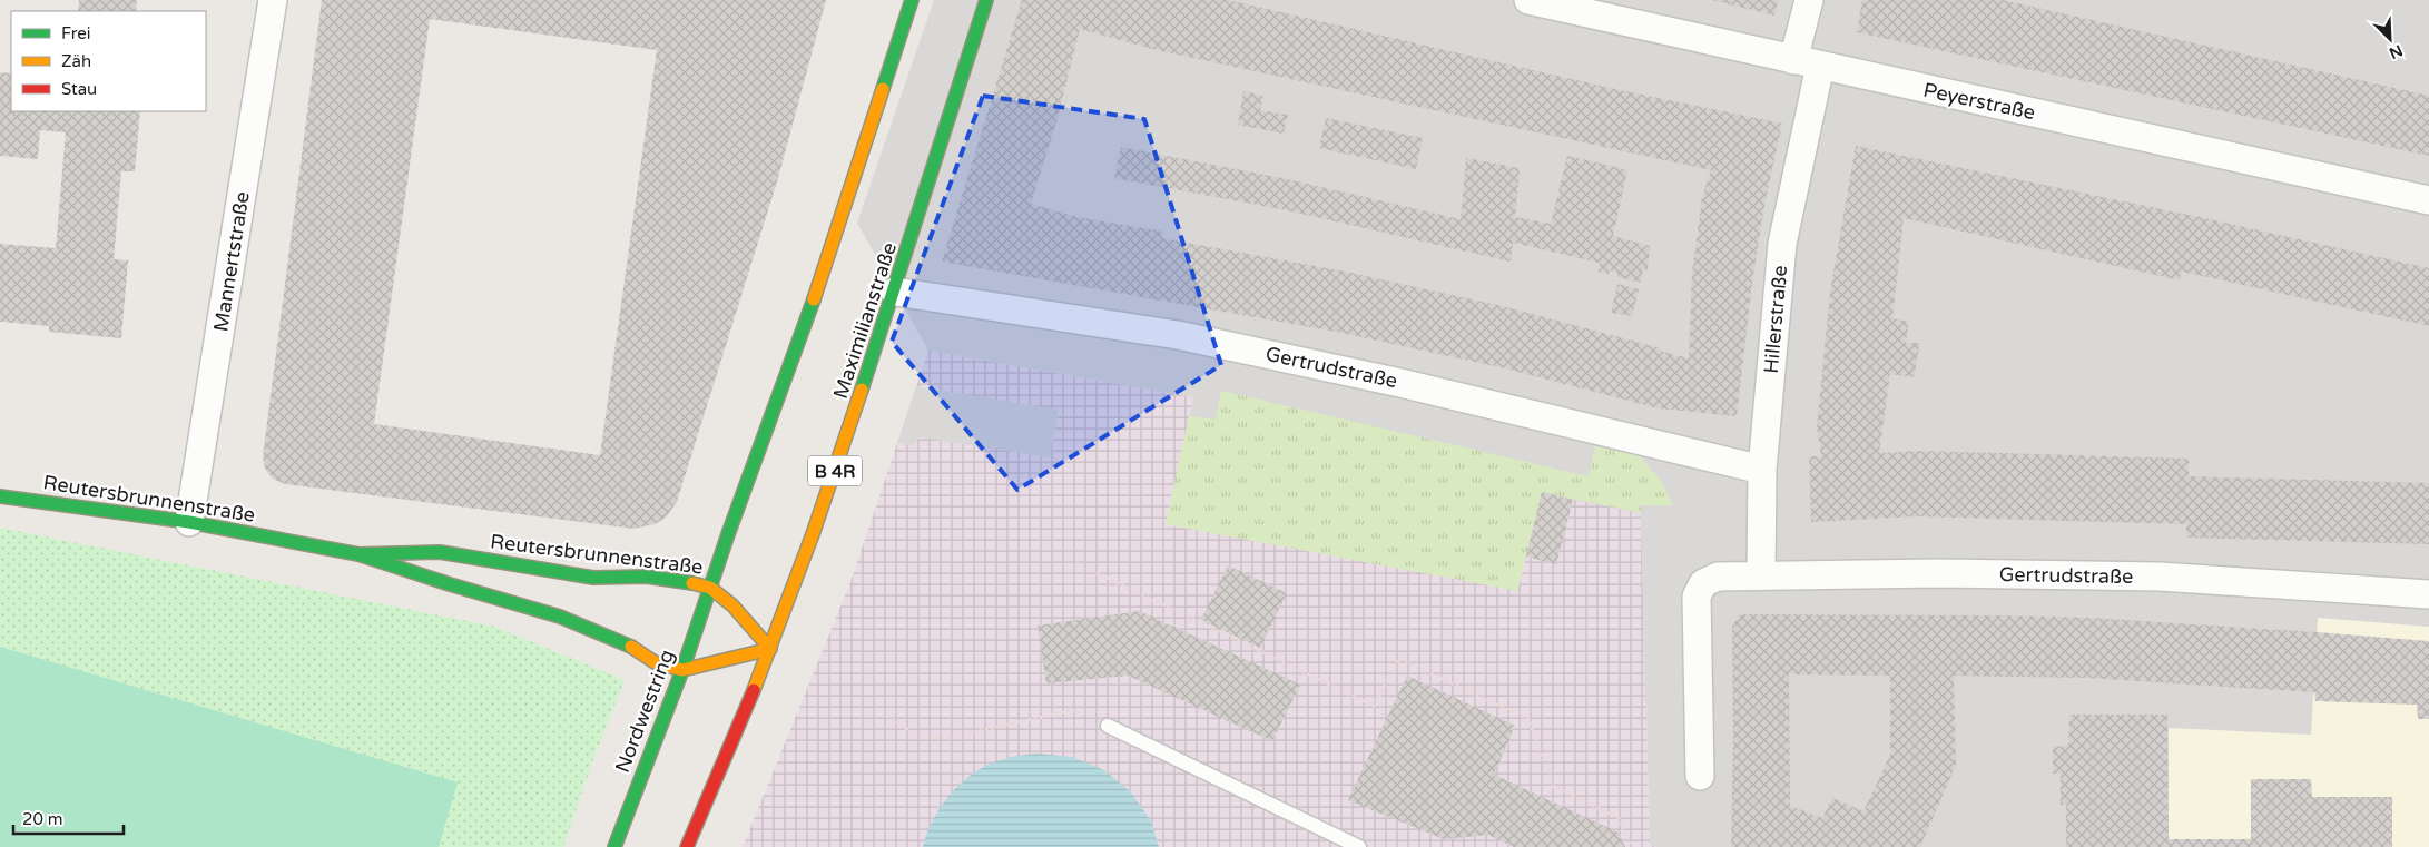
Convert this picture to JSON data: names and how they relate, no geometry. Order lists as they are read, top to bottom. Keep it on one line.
{"streets":{"main road":["Maximilianstraße","B 4R","Reutersbrunnenstraße","Nordwestring"],"street":["Peyerstraße","Mannertstraße","Hillerstraße","Gertrudstraße"]},"crossings":[["Peyerstraße","Hillerstraße"],["Mannertstraße","Reutersbrunnenstraße"],["Hillerstraße","Gertrudstraße"],["Maximilianstraße","Gertrudstraße"],["Maximilianstraße","B 4R"],["Maximilianstraße","Reutersbrunnenstraße"],["B 4R","Reutersbrunnenstraße"],["Reutersbrunnenstraße","Nordwestring"]],"legend":["Frei","Zäh","Stau"],"scale_bar":"20 m","north":"bottom right"}
